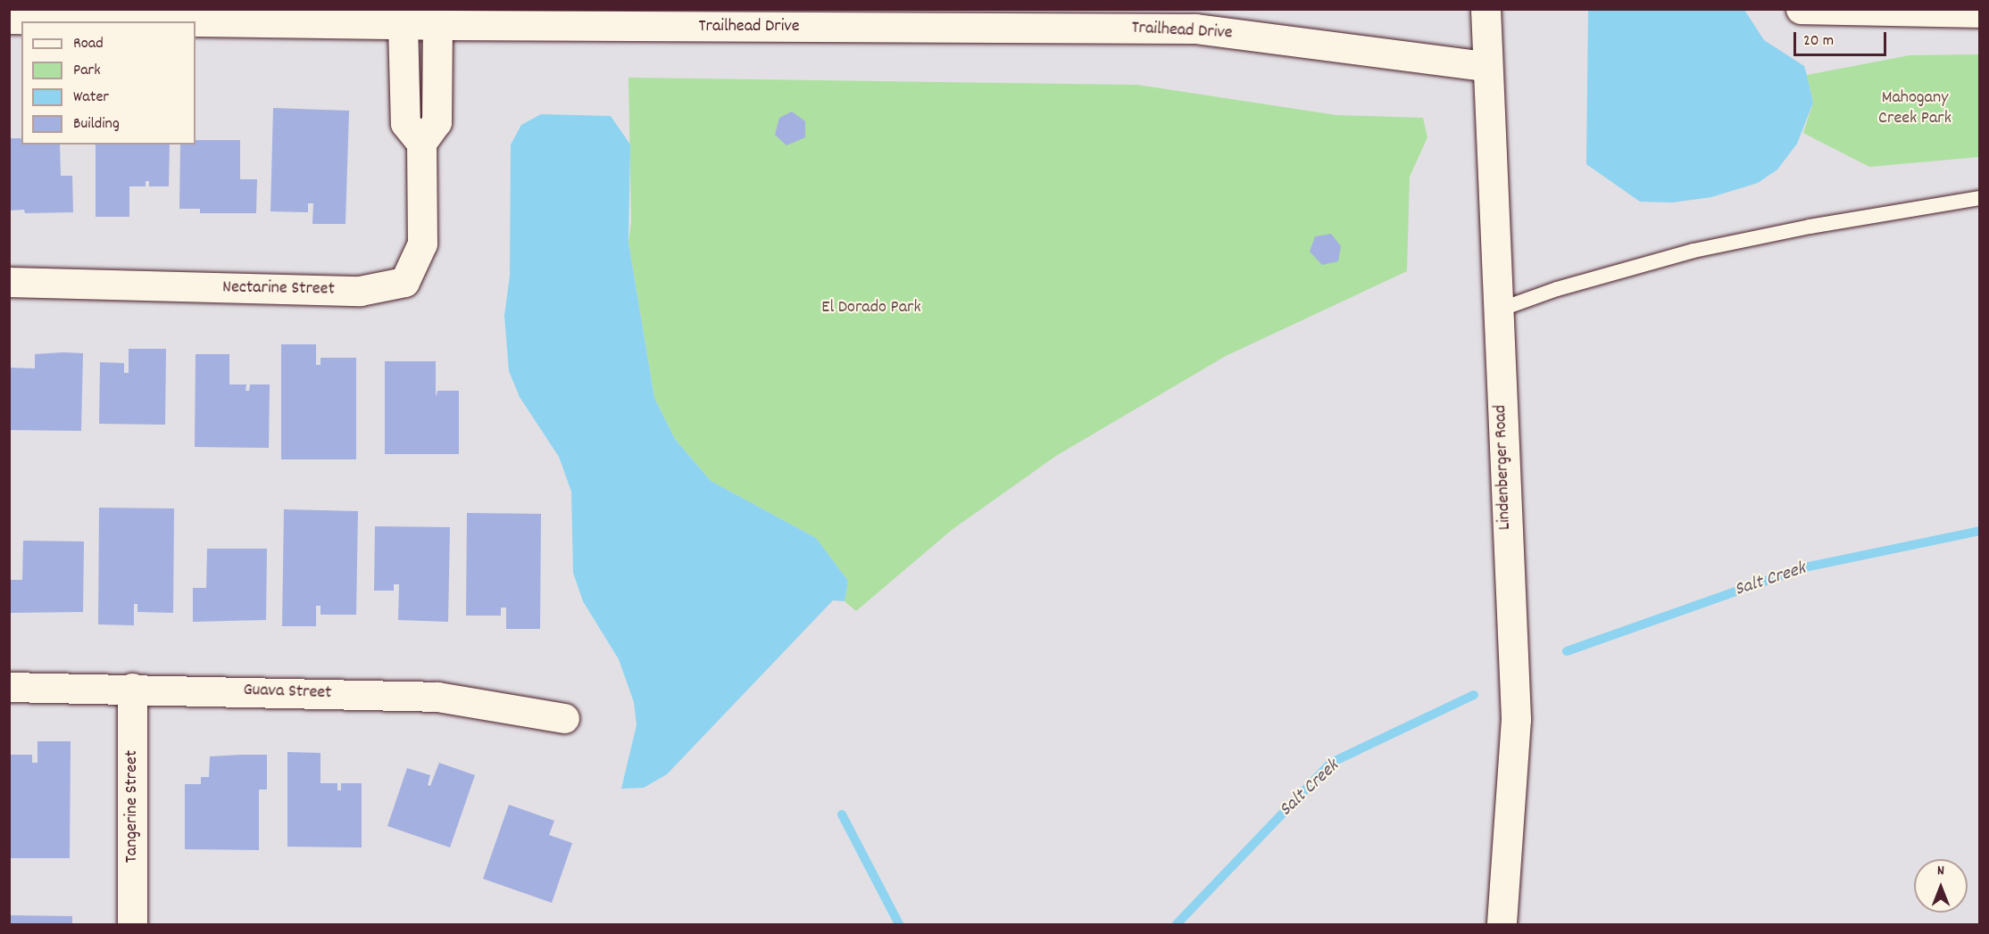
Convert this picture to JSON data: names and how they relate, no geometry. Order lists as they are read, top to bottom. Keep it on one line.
{"streets":{"street":["Trailhead Drive","Nectarine Street","Lindenberger Road","Guava Street","Tangerine Street"]},"crossings":[["Trailhead Drive","Lindenberger Road"],["Guava Street","Tangerine Street"]],"water":["Salt Creek"],"parks":["Mahogany Creek Park","El Dorado Park"],"legend":["Road","Park","Water","Building"],"scale_bar":"20 m","north":"top"}
